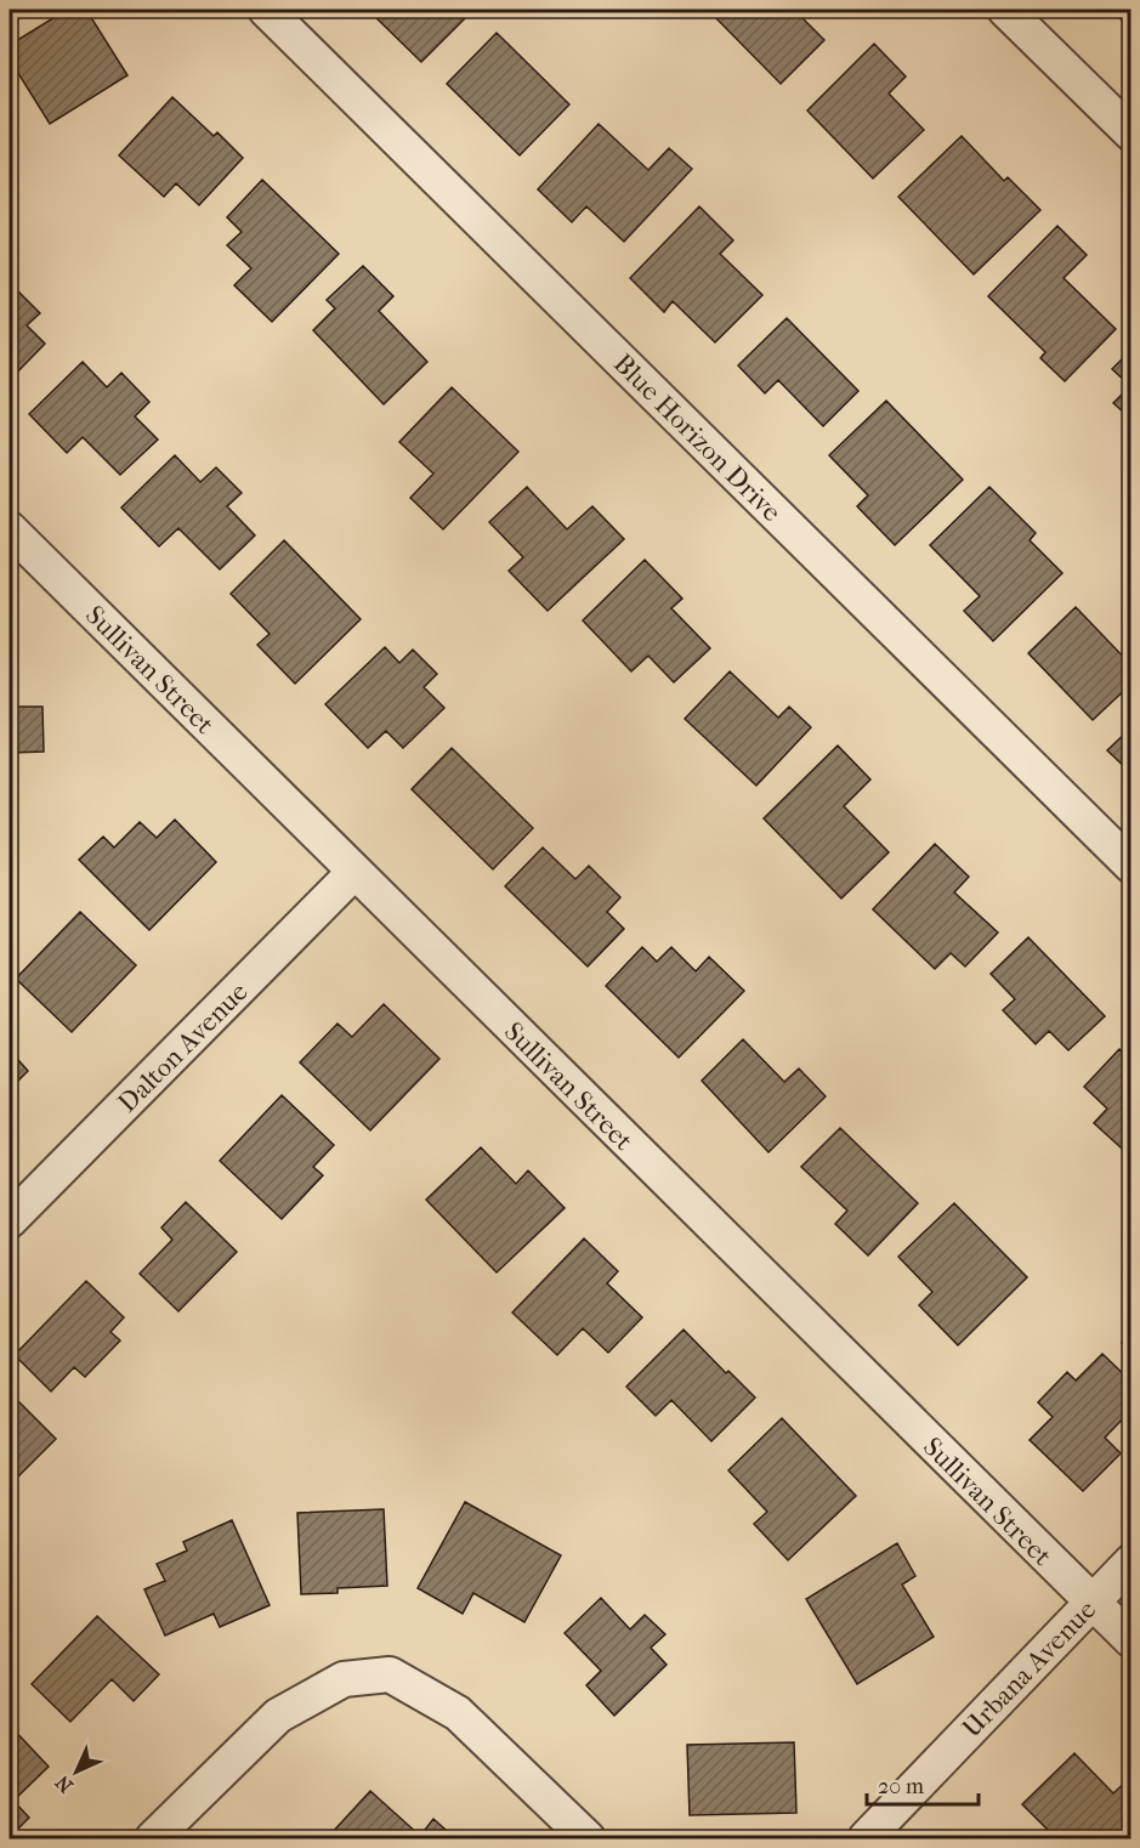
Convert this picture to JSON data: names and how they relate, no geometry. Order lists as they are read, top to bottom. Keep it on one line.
{"streets":{"street":["Blue Horizon Drive","Sullivan Street","Dalton Avenue","Urbana Avenue"]},"crossings":[["Sullivan Street","Dalton Avenue"],["Sullivan Street","Urbana Avenue"]],"scale_bar":"20 m","north":"bottom left"}
